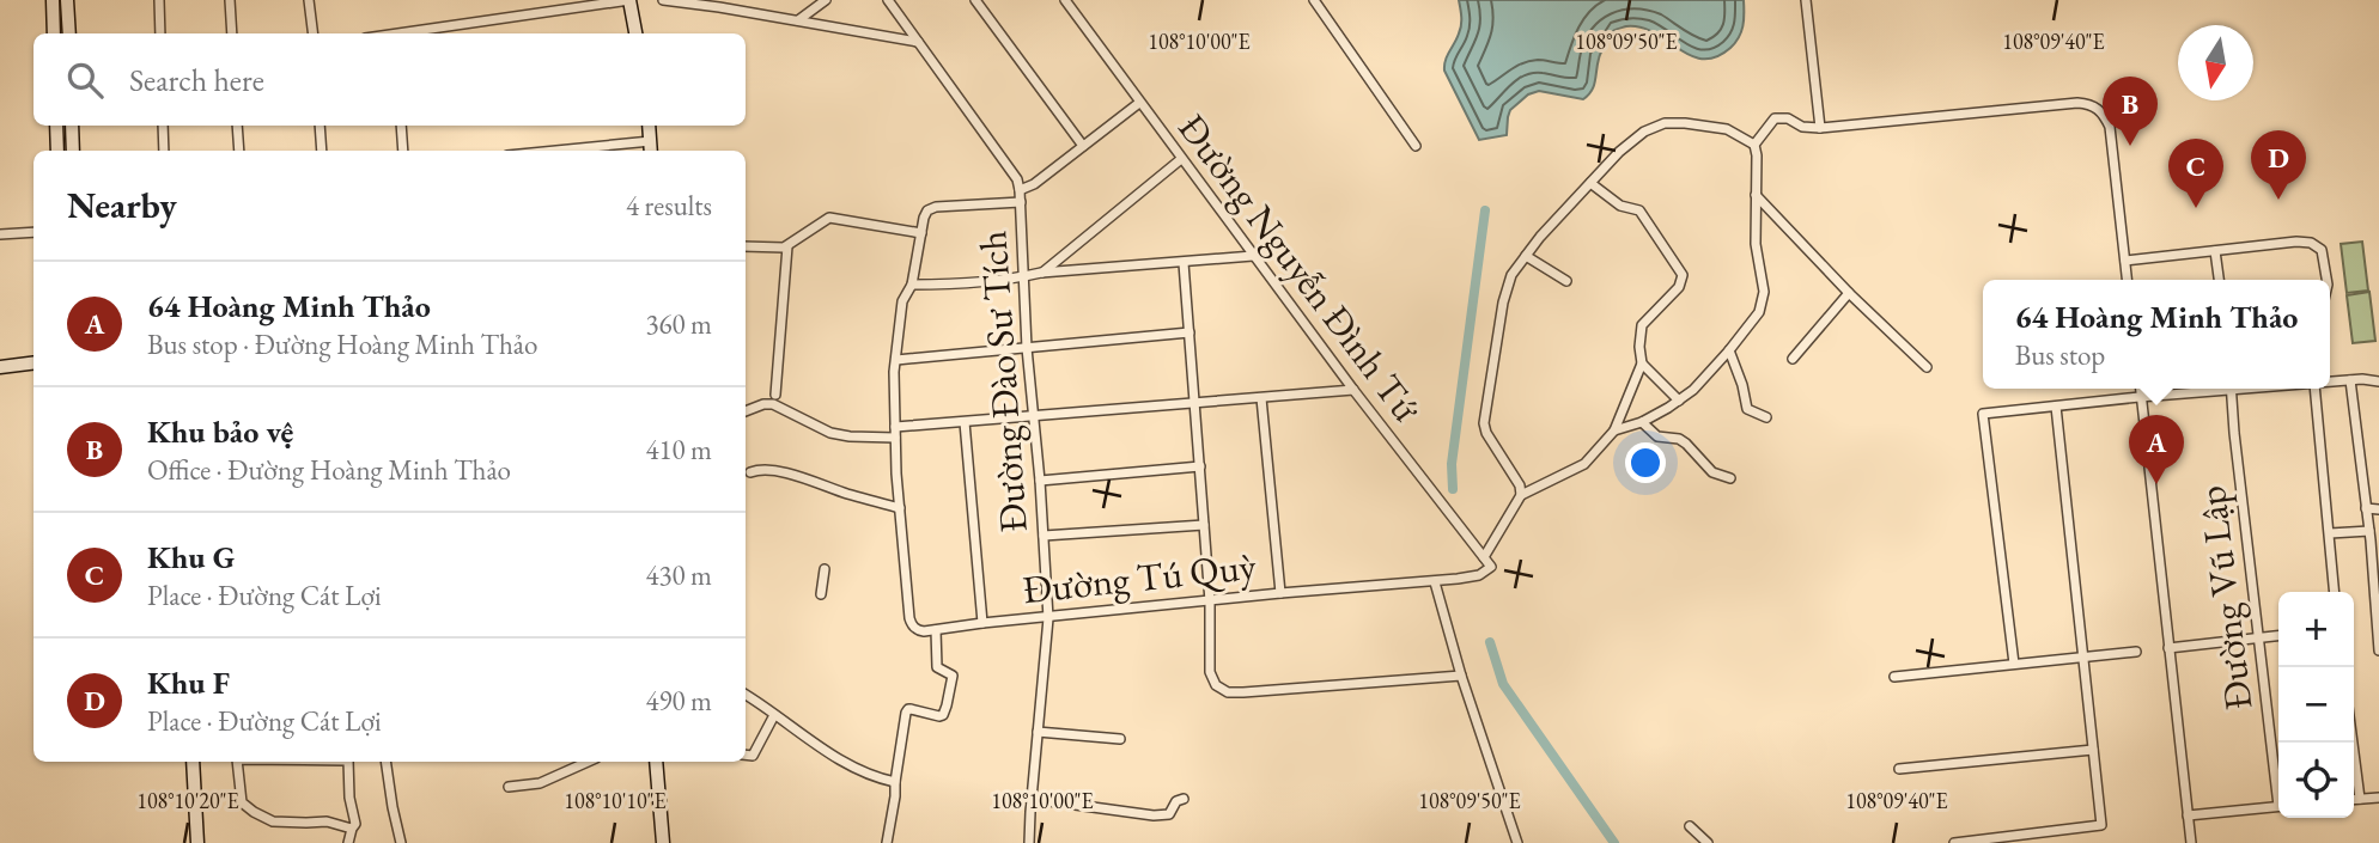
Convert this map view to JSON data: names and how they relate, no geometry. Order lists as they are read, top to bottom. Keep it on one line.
{"streets":{"street":["Đường Nguyễn Đình Tứ","Đường Đào Sư Tích","Đường Tú Quỳ","Đường Vũ Lập"]},"crossings":[["Đường Nguyễn Đình Tứ","Đường Tú Quỳ"],["Đường Đào Sư Tích","Đường Tú Quỳ"]],"north":"bottom","page":{"search":"Search here","pins":["B","D","C","A"],"heading":["Nearby","4 results"],"list":[{"mark":"A","name":"64 Hoàng Minh Thảo","note":"Bus stop · Đường Hoàng Minh Thảo","value":"360 m"},{"mark":"B","name":"Khu bảo vệ","note":"Office · Đường Hoàng Minh Thảo","value":"410 m"},{"mark":"C","name":"Khu G","note":"Place · Đường Cát Lợi","value":"430 m"},{"mark":"D","name":"Khu F","note":"Place · Đường Cát Lợi","value":"490 m"}],"popup":["64 Hoàng Minh Thảo","Bus stop"],"map_buttons":["+","−"]},"coordinates":["108°10'00\"E","108°09'50\"E","108°09'40\"E","108°10'20\"E","108°10'10\"E"]}
